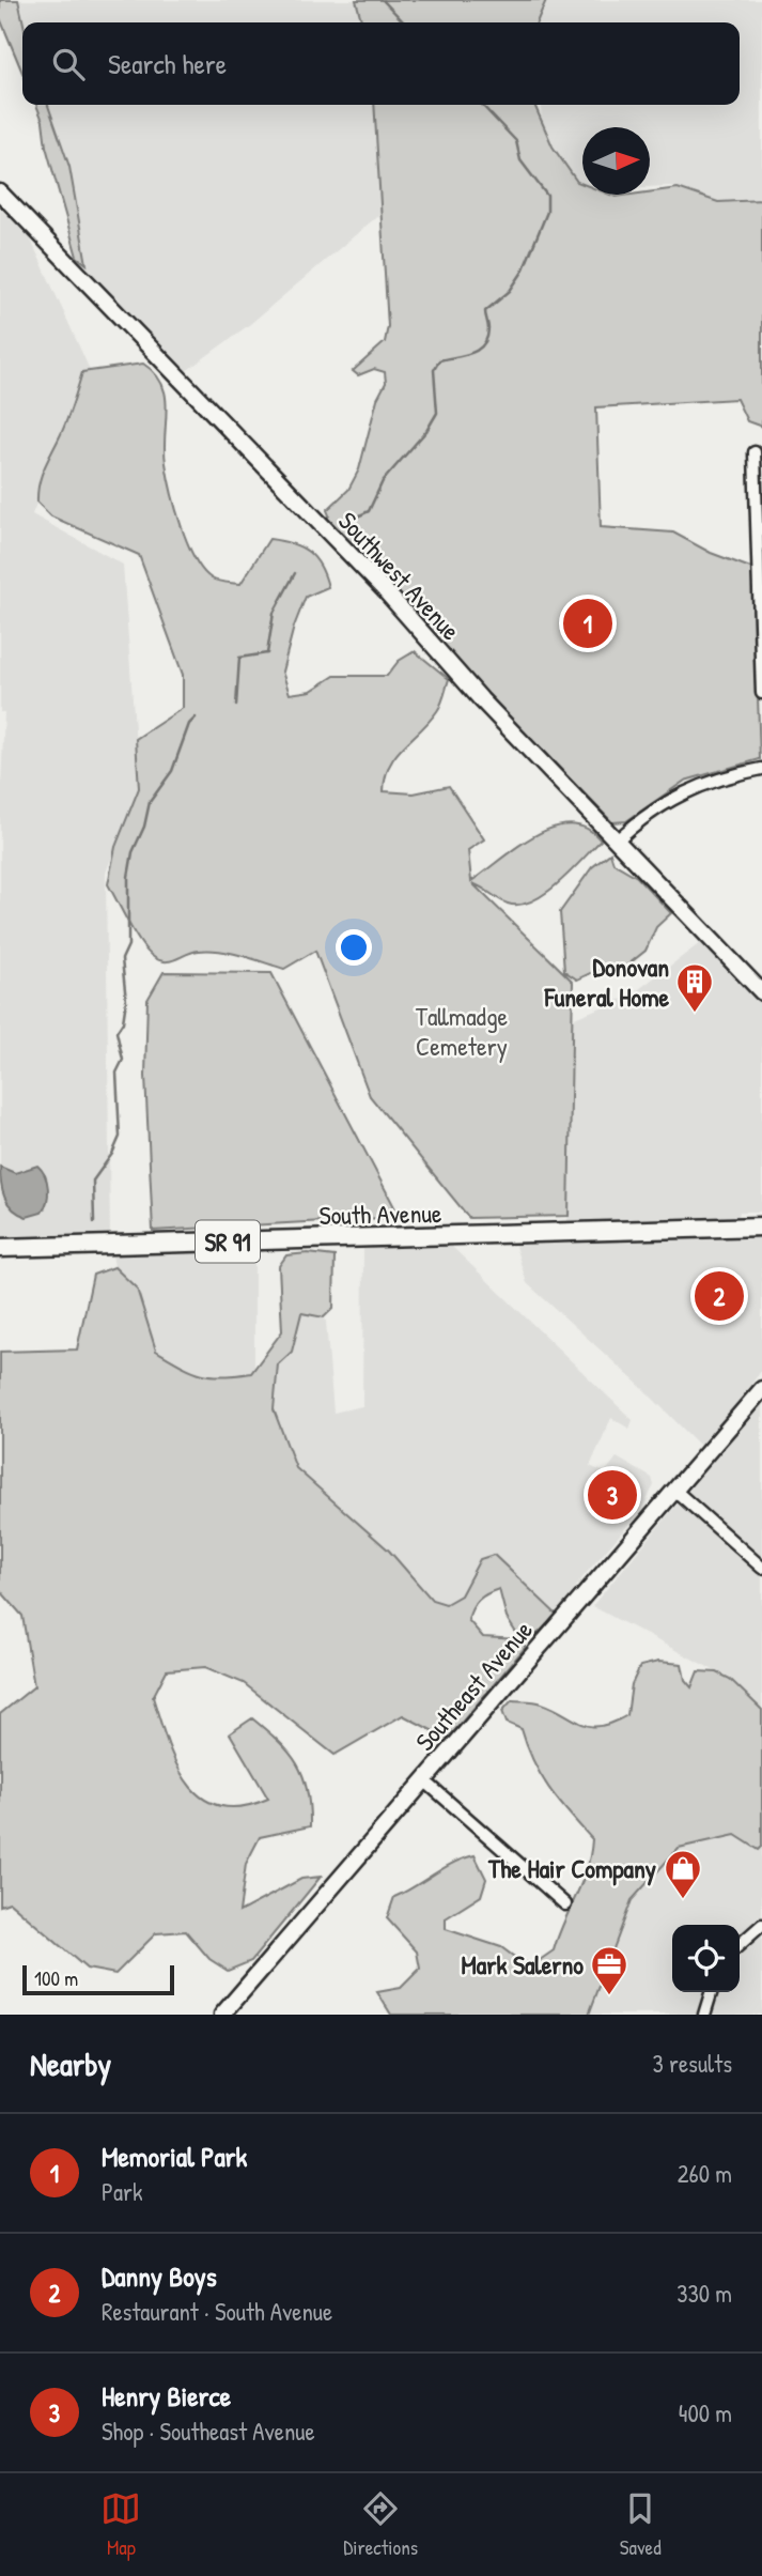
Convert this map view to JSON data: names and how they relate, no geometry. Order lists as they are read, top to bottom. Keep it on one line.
{"streets":{"main road":["South Avenue","SR 91"],"street":["Southwest Avenue","Southeast Avenue"]},"parks":["Tallmadge Cemetery"],"places":{"building":["Donovan Funeral Home"],"shop":["The Hair Company"],"office":["Mark Salerno"]},"scale_bar":"100 m","north":"right","page":{"search":"Search here","pins":["1","2","3"],"scale":"100 m","heading":["Nearby","3 results"],"list":[{"mark":"1","name":"Memorial Park","note":"Park","value":"260 m"},{"mark":"2","name":"Danny Boys","note":"Restaurant · South Avenue","value":"330 m"},{"mark":"3","name":"Henry Bierce","note":"Shop · Southeast Avenue","value":"400 m"}],"nav":["Map","Directions","Saved"]}}
